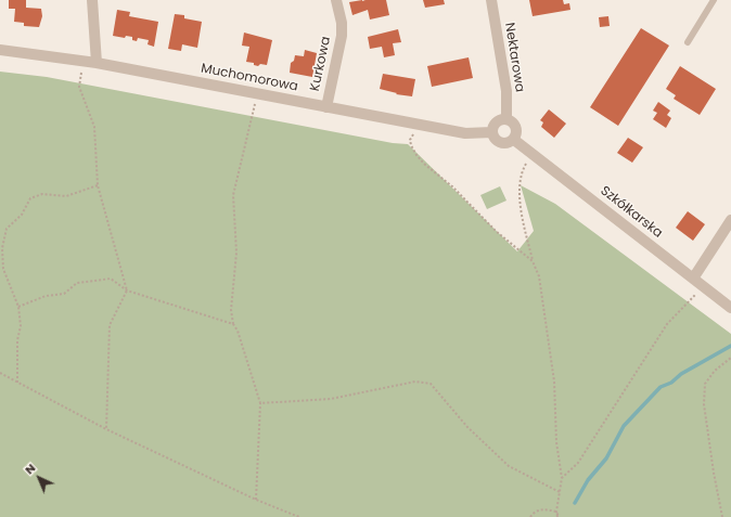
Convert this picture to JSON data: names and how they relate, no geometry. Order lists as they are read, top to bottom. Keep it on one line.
{"streets":{"street":["Nektarowa","Kurkowa","Muchomorowa","Szkółkarska"]},"crossings":[["Nektarowa","Muchomorowa"],["Nektarowa","Szkółkarska"],["Kurkowa","Muchomorowa"],["Muchomorowa","Szkółkarska"]],"north":"top left"}
